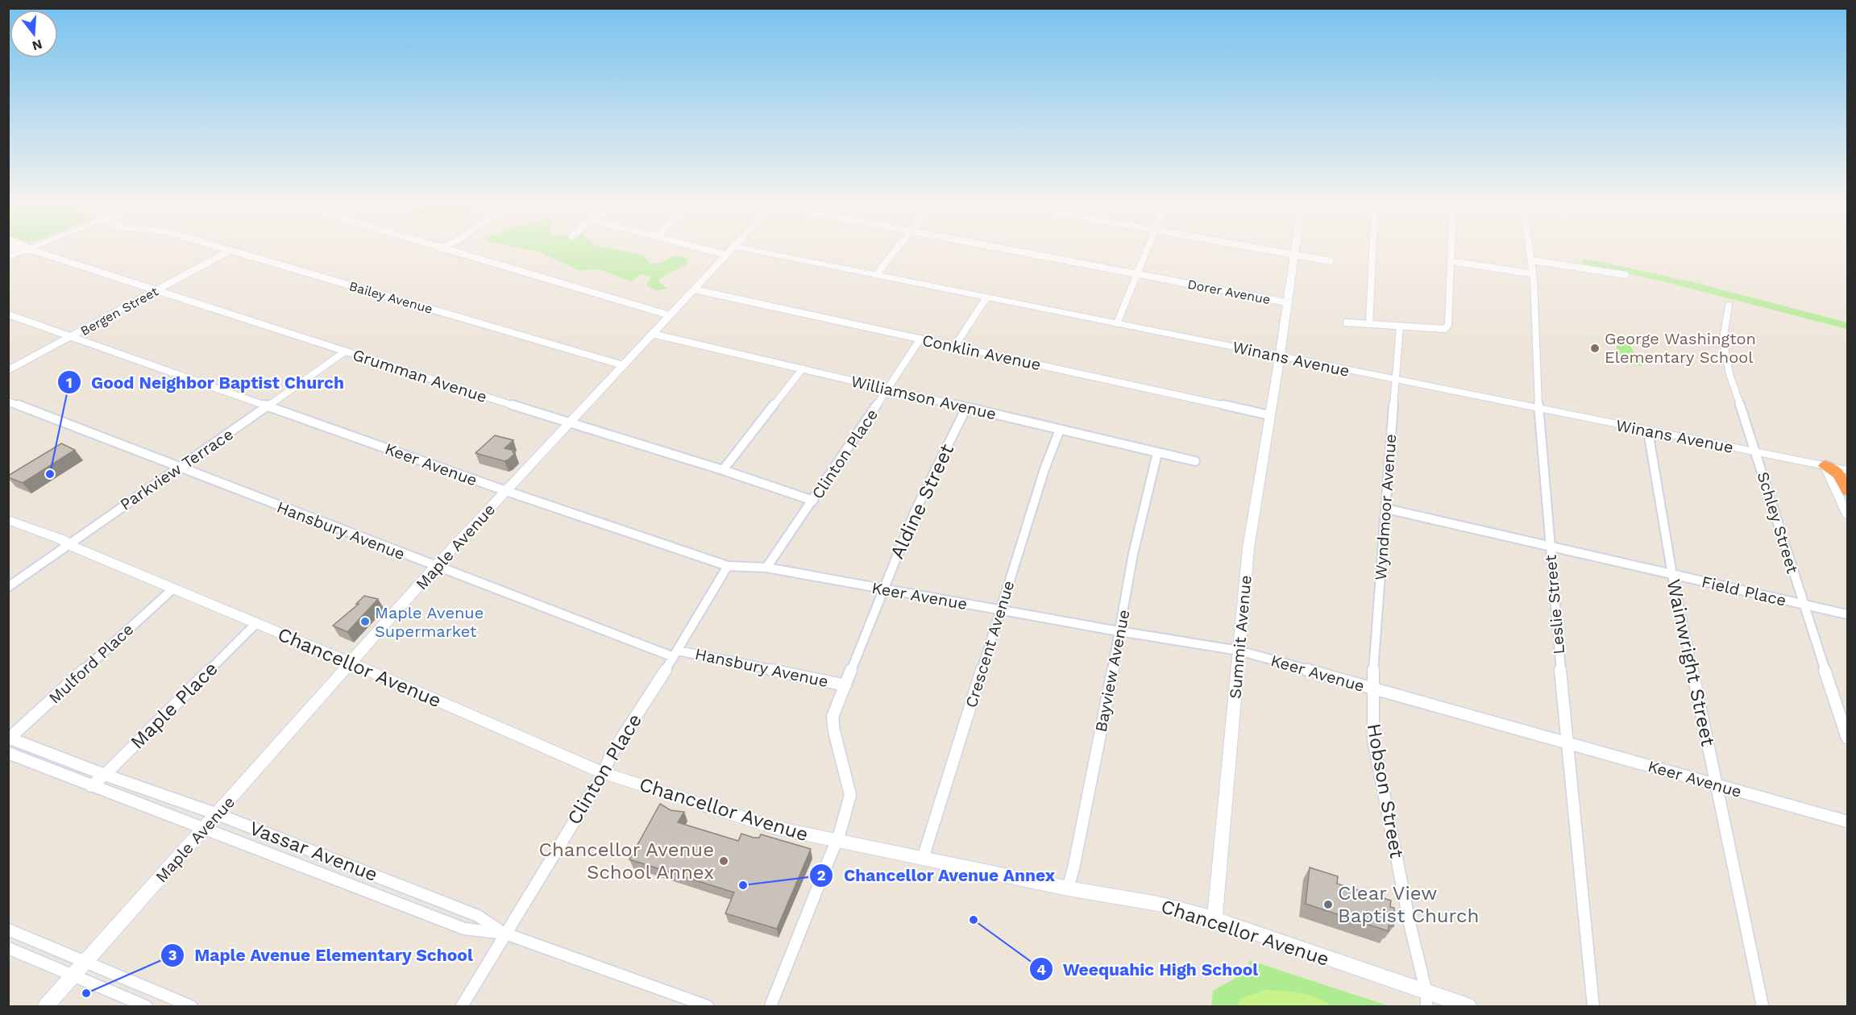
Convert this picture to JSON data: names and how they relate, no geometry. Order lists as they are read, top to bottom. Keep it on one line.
{"streets":{"street":["Dorer Avenue","Bailey Avenue","Bergen Street","Conklin Avenue","Winans Avenue","Grumman Avenue","Williamson Avenue","Clinton Place","Keer Avenue","Parkview Terrace","Aldine Street","Wyndmoor Avenue","Schley Street","Hansbury Avenue","Maple Avenue","Field Place","Leslie Street","Summit Avenue","Crescent Avenue","Wainwright Street","Mulford Place","Chancellor Avenue","Bayview Avenue","Maple Place","Hobson Street","Vassar Avenue"]},"crossings":[["Dorer Avenue","Summit Avenue"],["Bailey Avenue","Bergen Street"],["Bailey Avenue","Maple Avenue"],["Bergen Street","Grumman Avenue"],["Bergen Street","Keer Avenue"],["Conklin Avenue","Clinton Place"],["Conklin Avenue","Maple Avenue"],["Conklin Avenue","Summit Avenue"],["Winans Avenue","Wyndmoor Avenue"],["Winans Avenue","Schley Street"],["Winans Avenue","Leslie Street"],["Winans Avenue","Summit Avenue"],["Winans Avenue","Wainwright Street"],["Grumman Avenue","Clinton Place"],["Grumman Avenue","Parkview Terrace"],["Grumman Avenue","Maple Avenue"],["Williamson Avenue","Clinton Place"],["Williamson Avenue","Aldine Street"],["Williamson Avenue","Maple Avenue"],["Williamson Avenue","Crescent Avenue"],["Williamson Avenue","Bayview Avenue"],["Clinton Place","Keer Avenue"],["Clinton Place","Hansbury Avenue"],["Clinton Place","Chancellor Avenue"],["Clinton Place","Vassar Avenue"],["Keer Avenue","Parkview Terrace"],["Keer Avenue","Aldine Street"],["Keer Avenue","Wyndmoor Avenue"],["Keer Avenue","Maple Avenue"],["Keer Avenue","Leslie Street"],["Keer Avenue","Summit Avenue"],["Keer Avenue","Crescent Avenue"],["Keer Avenue","Wainwright Street"],["Keer Avenue","Bayview Avenue"],["Keer Avenue","Hobson Street"],["Parkview Terrace","Hansbury Avenue"],["Parkview Terrace","Chancellor Avenue"],["Aldine Street","Hansbury Avenue"],["Aldine Street","Chancellor Avenue"],["Wyndmoor Avenue","Field Place"],["Wyndmoor Avenue","Hobson Street"],["Schley Street","Field Place"],["Hansbury Avenue","Maple Avenue"],["Maple Avenue","Chancellor Avenue"],["Maple Avenue","Vassar Avenue"],["Field Place","Leslie Street"],["Field Place","Wainwright Street"],["Summit Avenue","Chancellor Avenue"],["Crescent Avenue","Chancellor Avenue"],["Mulford Place","Chancellor Avenue"],["Mulford Place","Vassar Avenue"],["Chancellor Avenue","Bayview Avenue"],["Chancellor Avenue","Maple Place"],["Chancellor Avenue","Hobson Street"],["Maple Place","Vassar Avenue"]],"places":["George Washington Elementary School","Good Neighbor Baptist Church","Maple Avenue Supermarket","Chancellor Avenue School Annex","Chancellor Avenue Annex","Clear View Baptist Church","Weequahic High School","Maple Avenue Elementary School"],"north":"bottom"}
